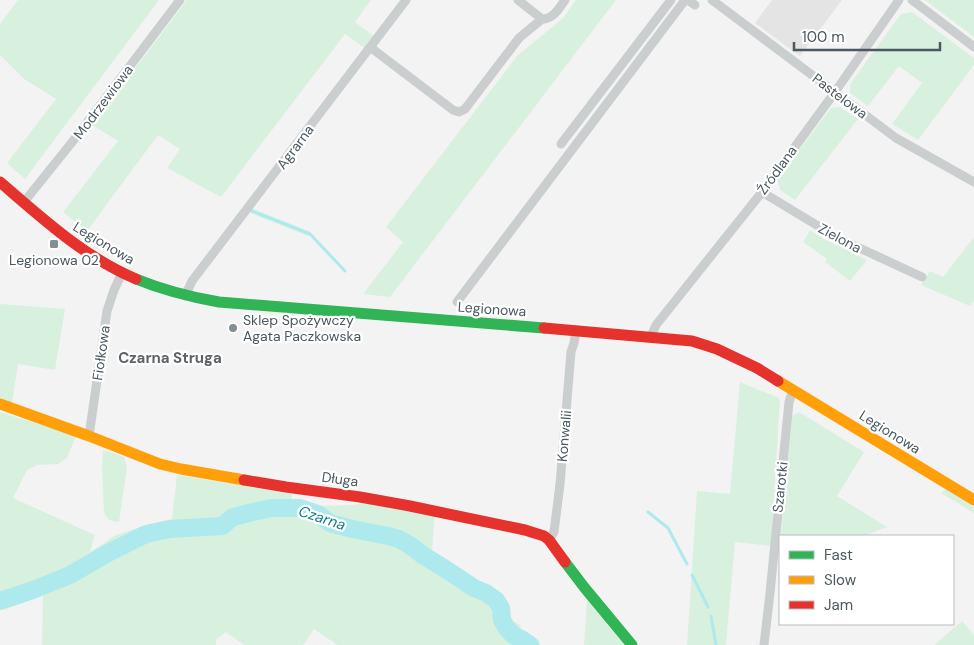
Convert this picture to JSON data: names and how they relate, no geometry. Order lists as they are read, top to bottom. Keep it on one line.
{"streets":{"main road":["Legionowa","Długa"],"street":["Pastelowa","Modrzewiowa","Agrarna","Źródlana","Zielona","Fiołkowa","Konwalii","Szarotki"]},"crossings":[["Pastelowa","Źródlana"],["Modrzewiowa","Legionowa"],["Agrarna","Legionowa"],["Źródlana","Zielona"],["Źródlana","Legionowa"],["Legionowa","Fiołkowa"],["Legionowa","Konwalii"],["Legionowa","Szarotki"],["Fiołkowa","Długa"],["Konwalii","Długa"]],"districts":["Czarna Struga"],"water":["Czarna"],"places":{"transit":["Legionowa 02"],"other":["Sklep Spożywczy Agata Paczkowska"]},"legend":["Fast","Slow","Jam"],"scale_bar":"100 m"}
